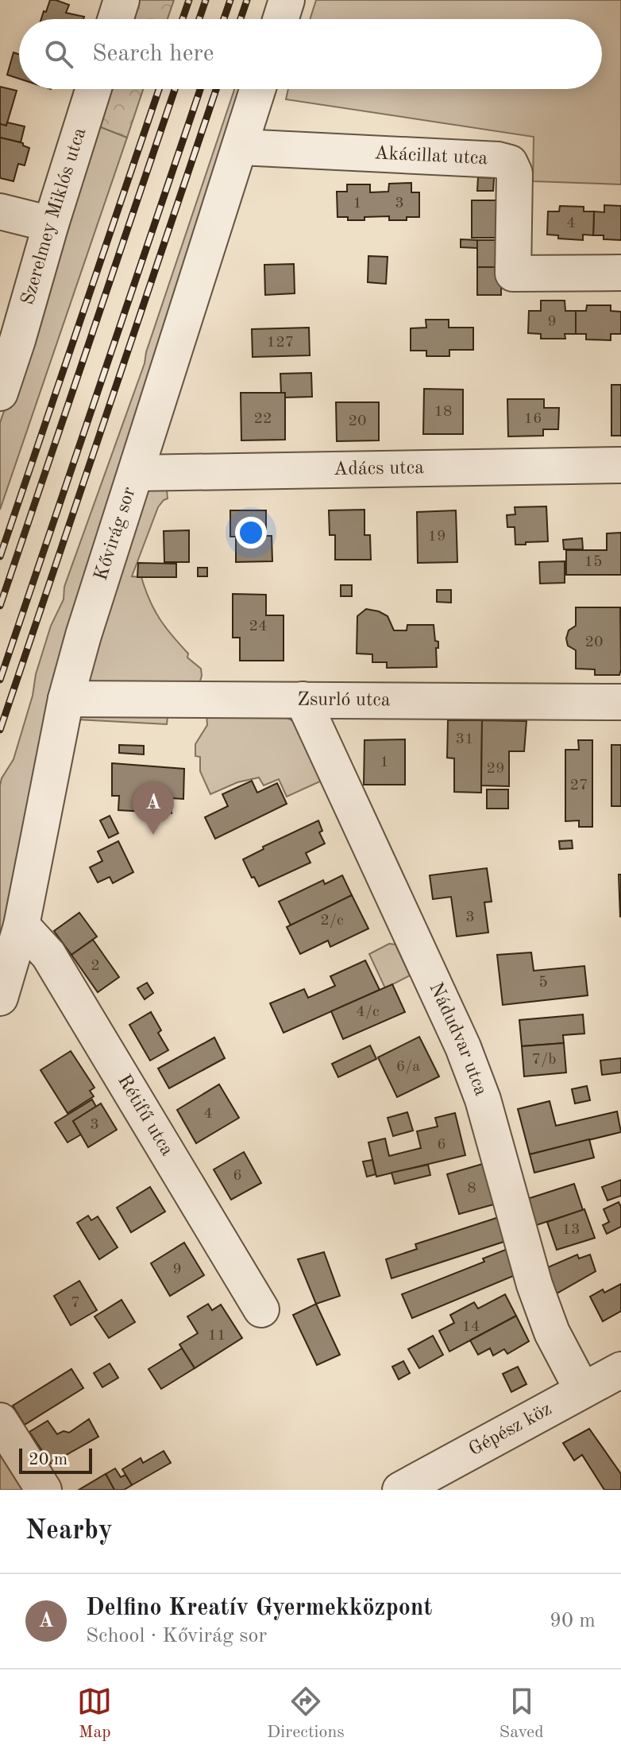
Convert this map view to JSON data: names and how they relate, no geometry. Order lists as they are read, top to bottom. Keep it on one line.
{"streets":{"street":["Akácillat utca","Szerelmey Miklós utca","Adács utca","Kővirág sor","Zsurló utca","Nádudvar utca","Rétifű utca","Gépész köz"]},"crossings":[["Akácillat utca","Kővirág sor"],["Adács utca","Kővirág sor"],["Kővirág sor","Zsurló utca"],["Kővirág sor","Rétifű utca"],["Zsurló utca","Nádudvar utca"],["Nádudvar utca","Gépész köz"]],"house_numbers":["1","3","4","9","127","18","22","16","20","19","15","24","20","31","1","29","27","3","2/c","2","5","4/c","7/b","6/a","4","3","6","6","8","13","9","7","14","11"],"scale_bar":"20 m","page":{"search":"Search here","pins":"A","scale":"20 m","heading":"Nearby","list":[{"mark":"A","name":"Delfino Kreatív Gyermekközpont","note":"School · Kővirág sor","value":"90 m"}],"nav":["Map","Directions","Saved"]}}
